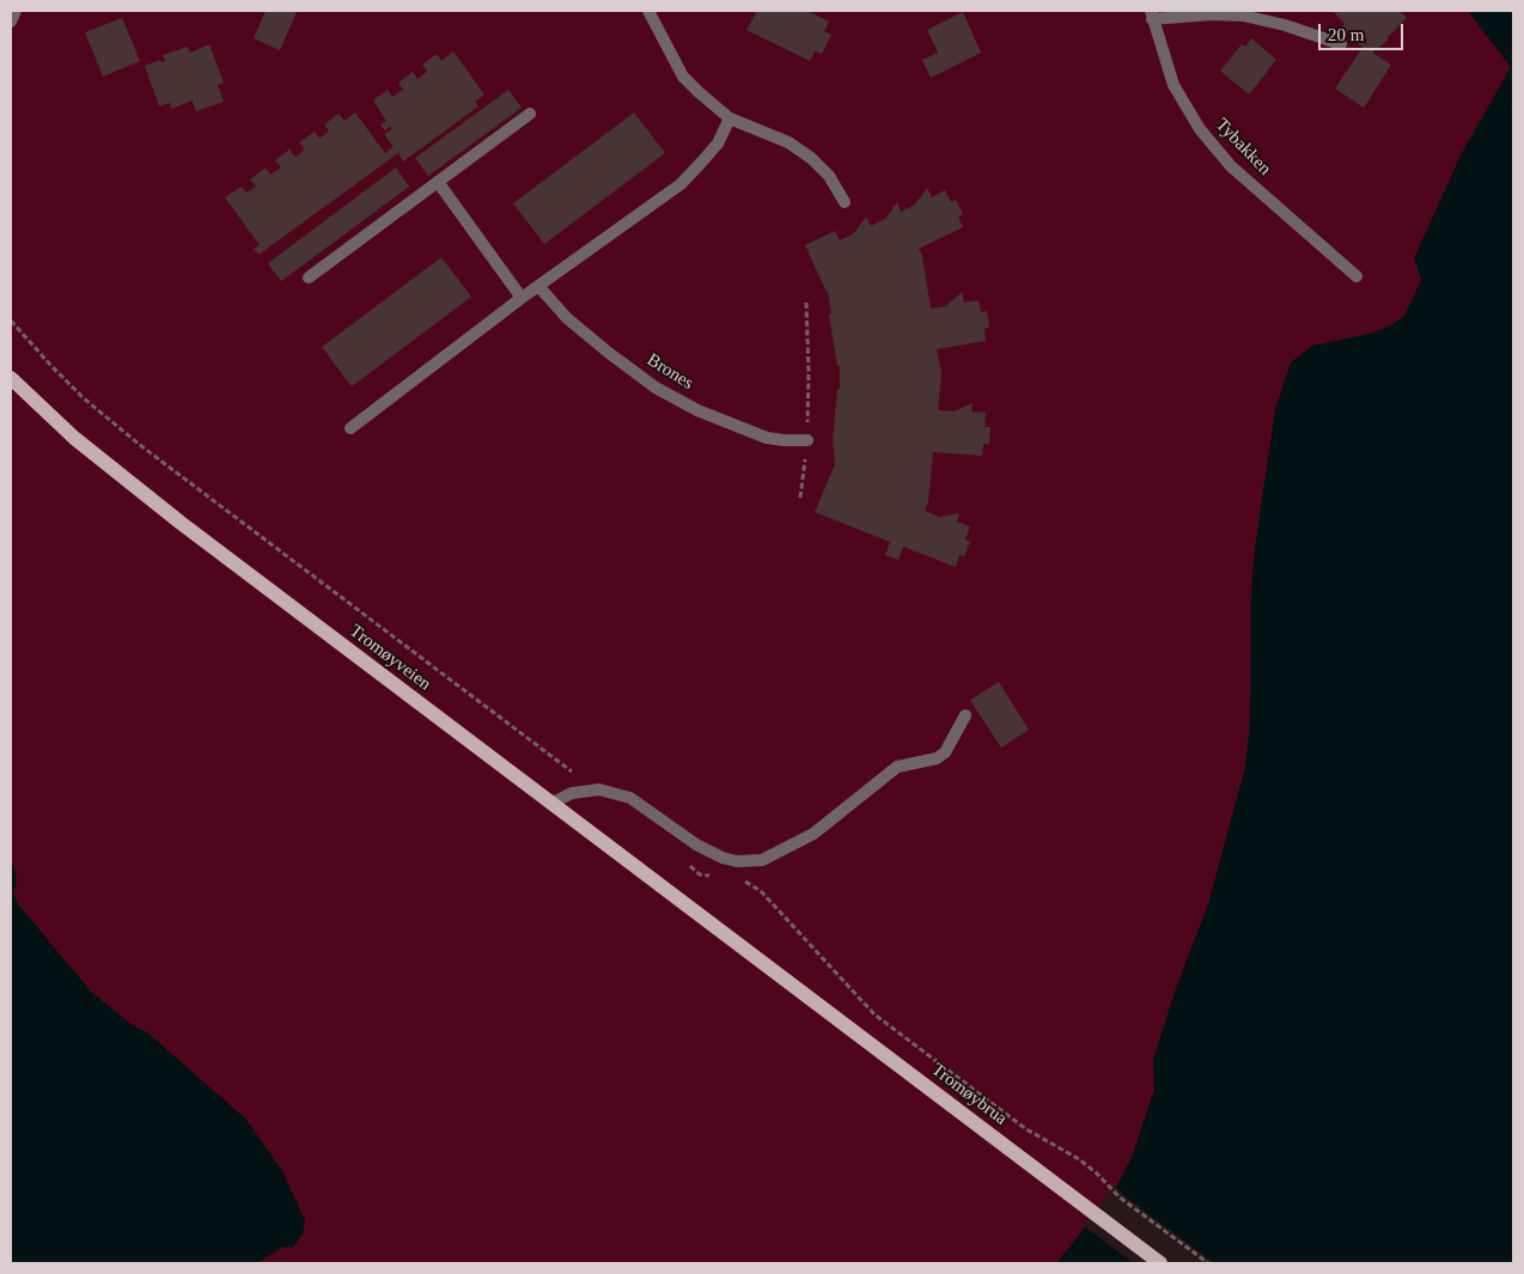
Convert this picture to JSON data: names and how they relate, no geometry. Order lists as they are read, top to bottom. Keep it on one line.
{"streets":{"main road":["Tromøyveien","Tromøybrua"],"street":["Tybakken","Brones"]},"crossings":[["Tromøyveien","Tromøybrua"]],"scale_bar":"20 m"}
